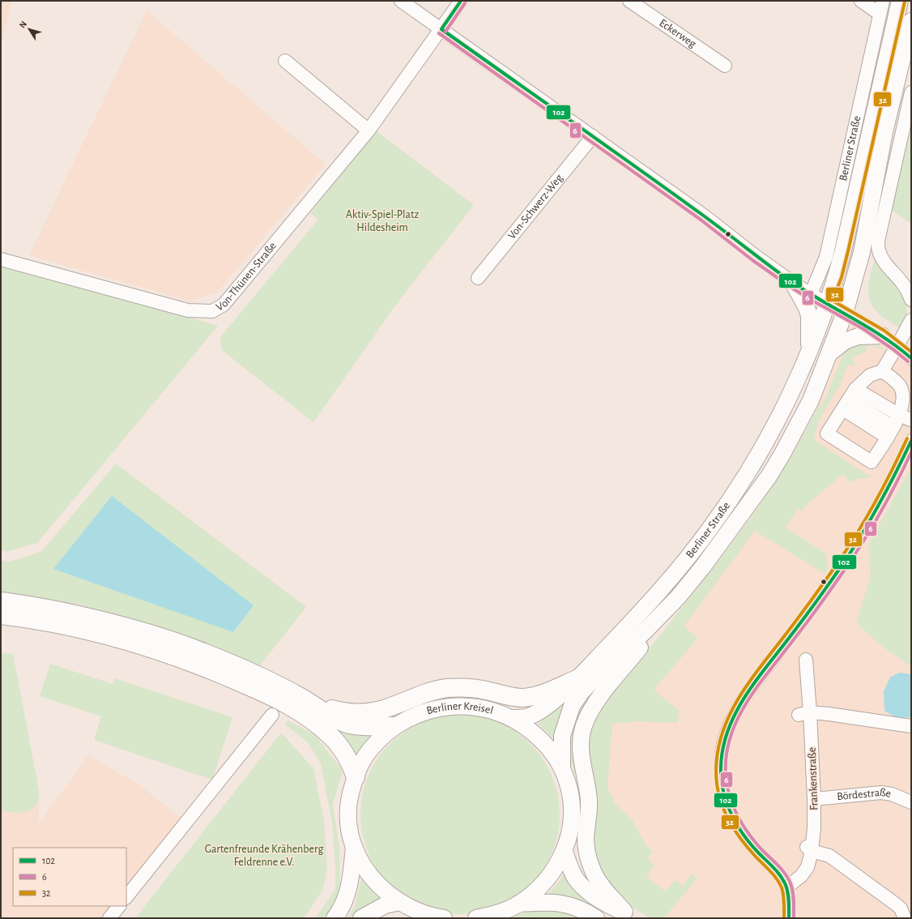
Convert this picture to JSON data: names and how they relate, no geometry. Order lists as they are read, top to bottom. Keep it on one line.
{"streets":{"main road":["Berliner Straße","Berliner Kreisel"],"street":["Eckerweg","Von-Schwerz-Weg","Von-Thünen-Straße","Frankenstraße","Bördestraße"]},"crossings":[["Berliner Straße","Berliner Kreisel"],["Frankenstraße","Bördestraße"]],"parks":["Aktiv-Spiel-Platz Hildesheim","Gartenfreunde Krähenberg Feldrenne e.V."],"lines":["transit line 102","transit line 32","transit line 6"],"legend":["102","6","32"],"north":"top left"}
